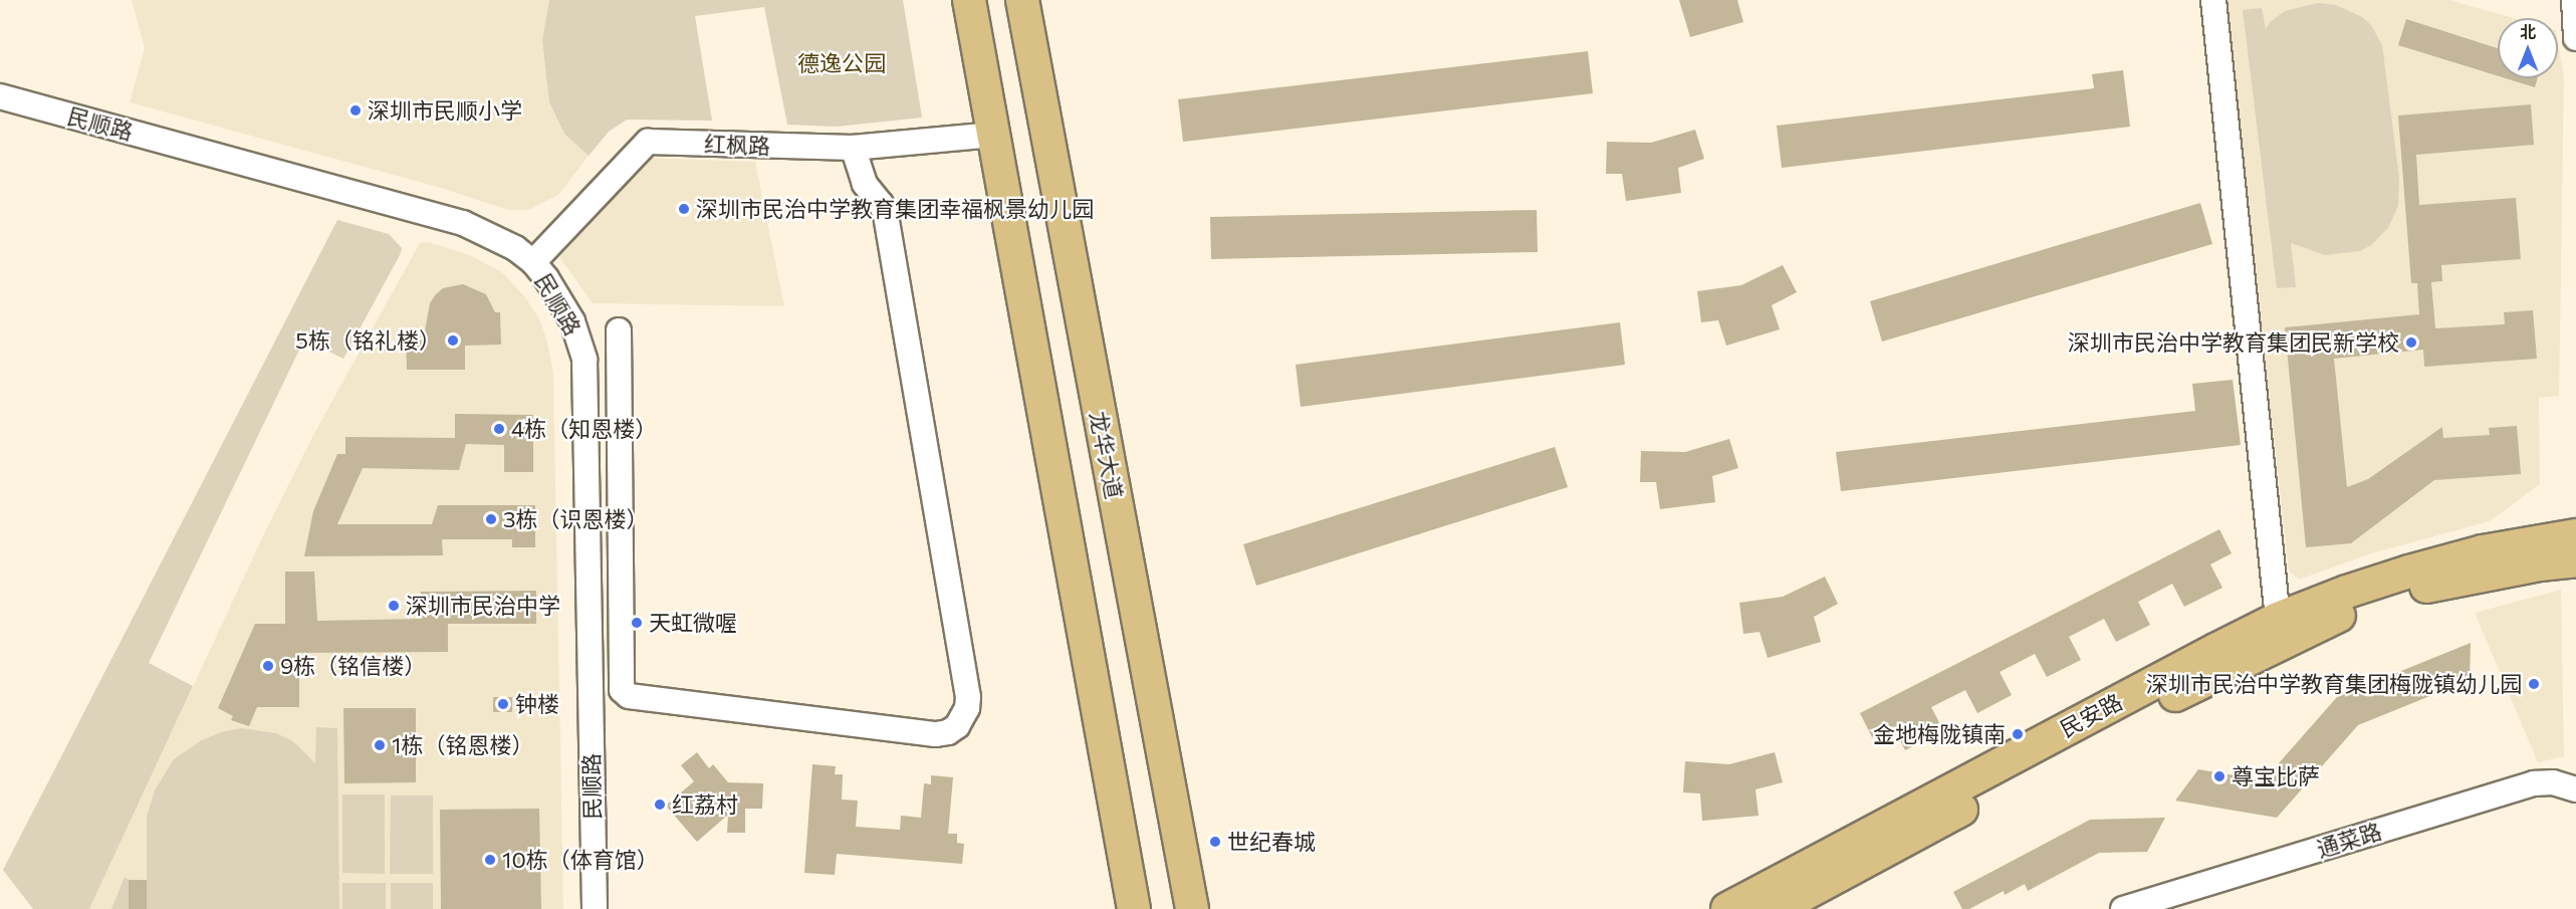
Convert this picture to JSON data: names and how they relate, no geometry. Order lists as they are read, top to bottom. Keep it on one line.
{"streets":{"main road":["龙华大道","民安路"],"street":["民顺路","红枫路","通菜路"]},"crossings":[["民顺路","红枫路"]],"parks":["德逸公园"],"places":["深圳市民顺小学","深圳市民治中学教育集团幸福枫景幼儿园","5栋（铭礼楼）","深圳市民治中学教育集团民新学校","4栋（知恩楼）","3栋（识恩楼）","深圳市民治中学","天虹微喔","9栋（铭信楼）","深圳市民治中学教育集团梅陇镇幼儿园","钟楼","金地梅陇镇南","1栋（铭恩楼）","尊宝比萨","红荔村","世纪春城","10栋（体育馆）"],"north":"top"}
